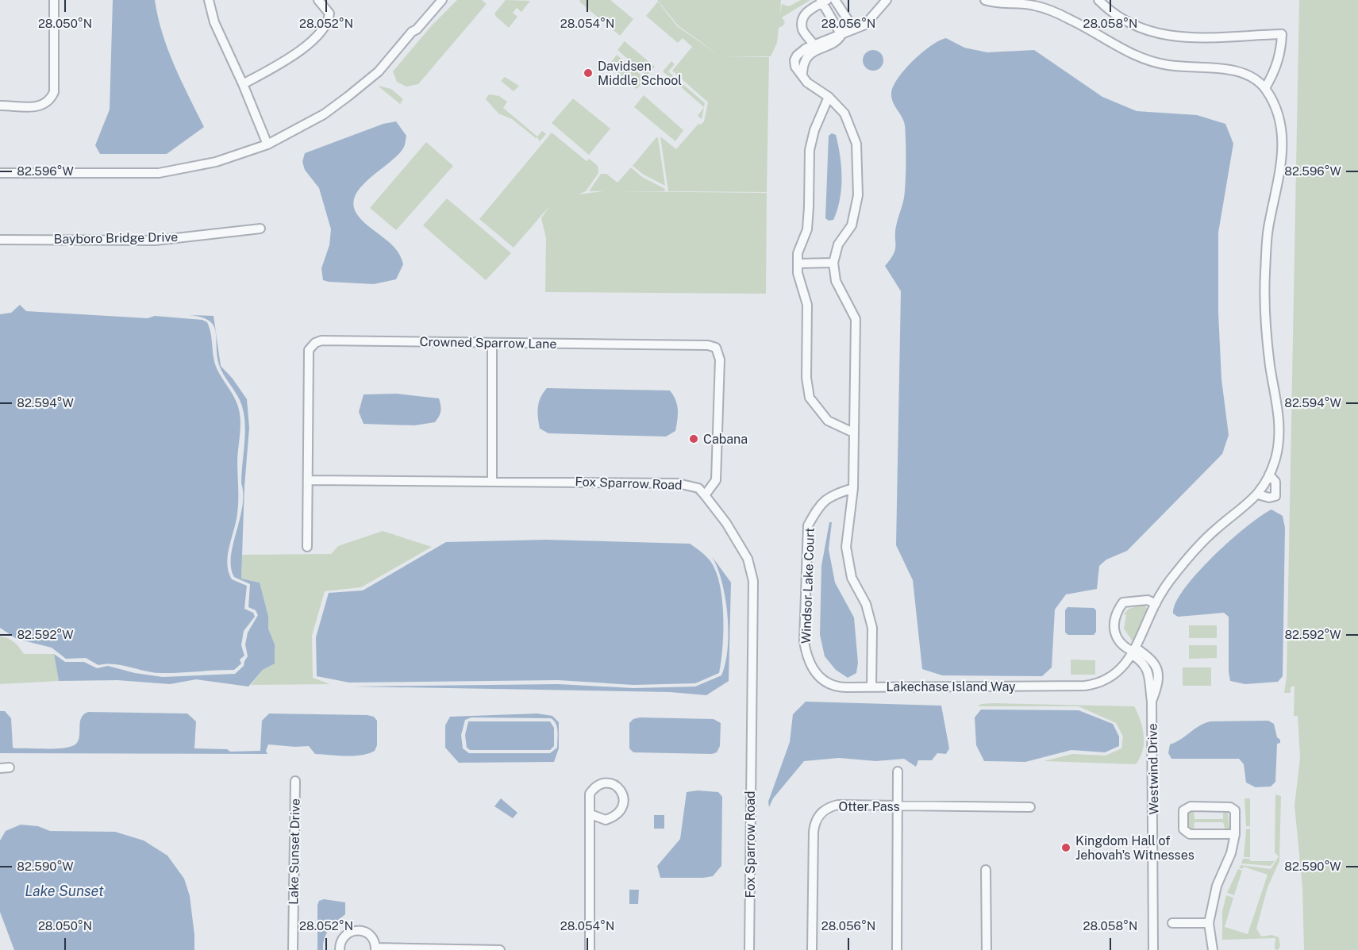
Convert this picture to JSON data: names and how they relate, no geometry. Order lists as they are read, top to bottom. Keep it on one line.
{"streets":{"street":["Bayboro Bridge Drive","Crowned Sparrow Lane","Fox Sparrow Road","Windsor Lake Court","Lakechase Island Way","Westwind Drive","Otter Pass","Lake Sunset Drive"]},"crossings":[["Crowned Sparrow Lane","Fox Sparrow Road"],["Windsor Lake Court","Lakechase Island Way"],["Lakechase Island Way","Westwind Drive"]],"water":["Lake Sunset"],"places":["Davidsen Middle School","Cabana","Kingdom Hall of Jehovah's Witnesses"],"coordinates":["28.050°N","28.052°N","28.054°N","28.056°N","28.058°N","82.596°W","82.594°W","82.592°W","82.590°W"]}
